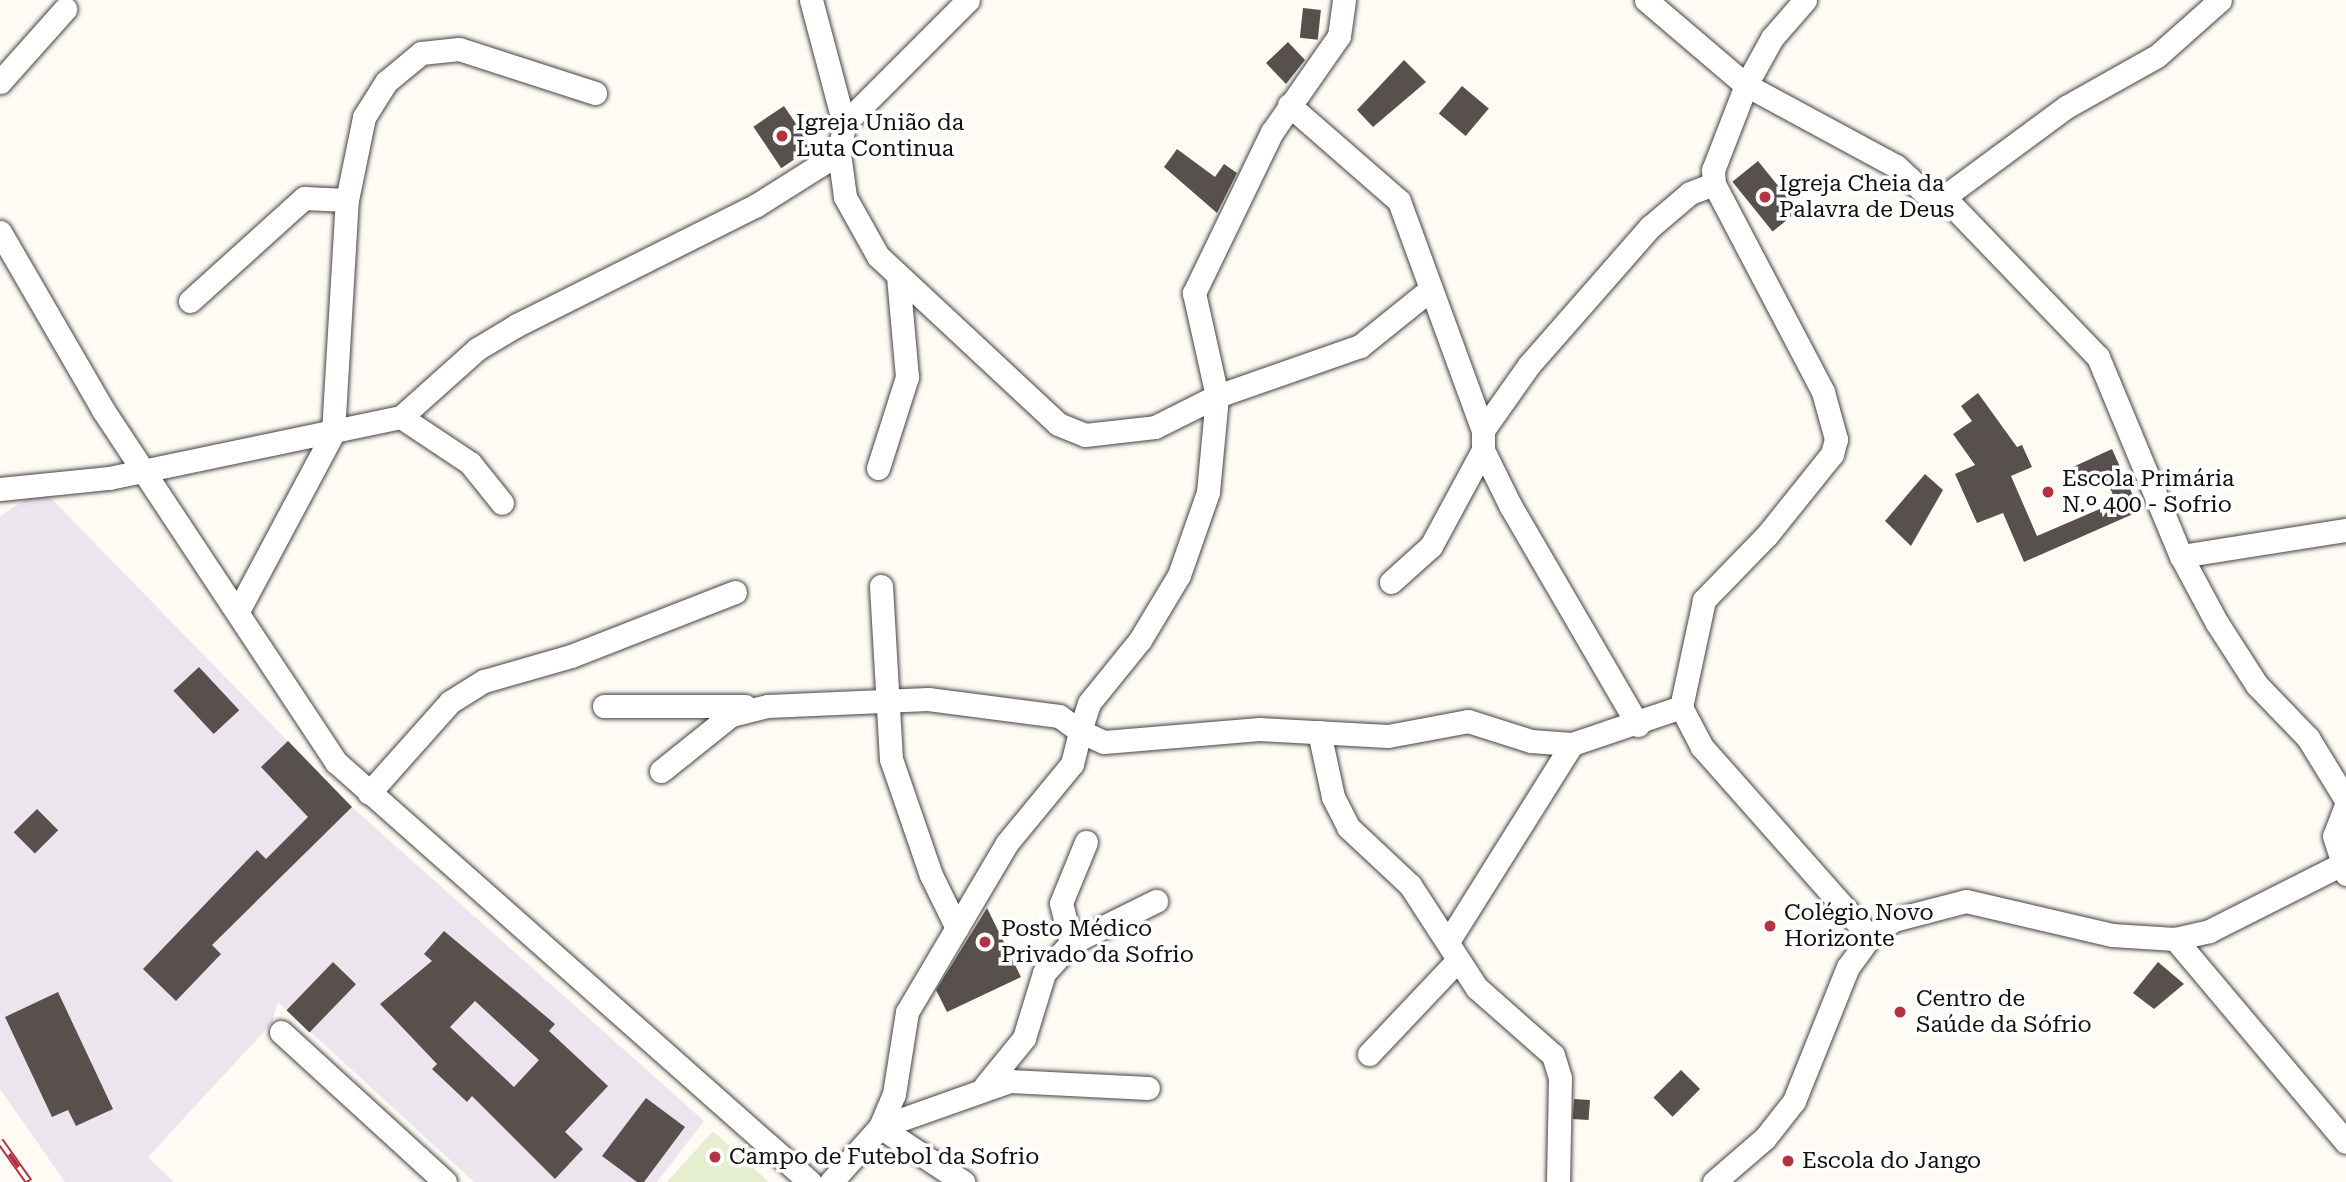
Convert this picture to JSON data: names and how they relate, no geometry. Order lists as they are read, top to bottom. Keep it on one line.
{"places":["Igreja União da Luta Continua","Igreja Cheia da Palavra de Deus","Escola Primária N.º 400 - Sofrio","Colégio Novo Horizonte","Posto Médico Privado da Sofrio","Centro de Saúde da Sófrio","Campo de Futebol da Sofrio","Escola do Jango"]}
